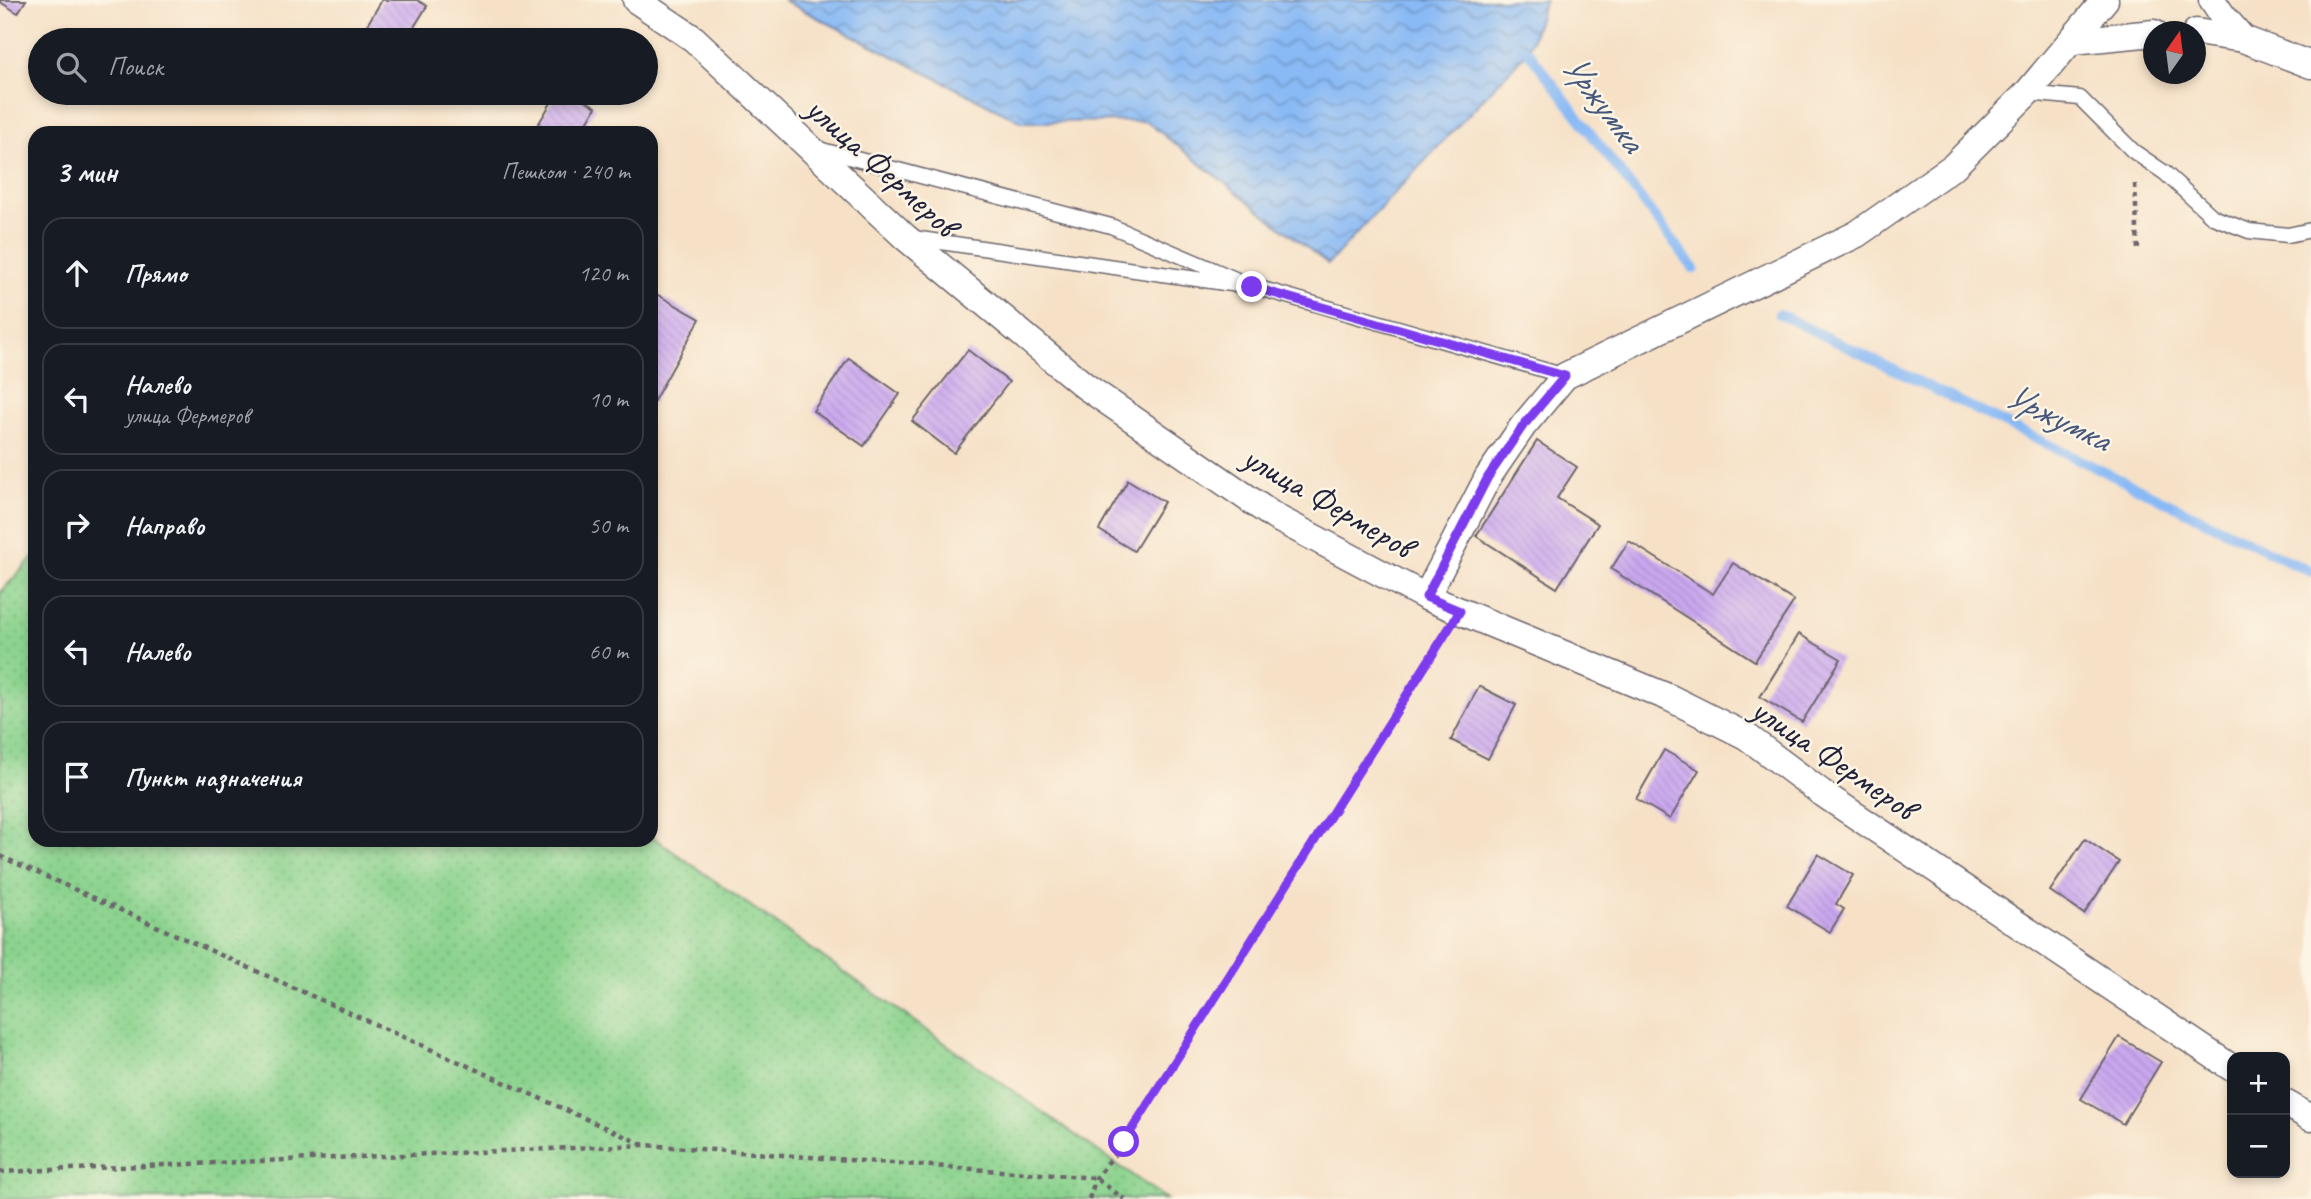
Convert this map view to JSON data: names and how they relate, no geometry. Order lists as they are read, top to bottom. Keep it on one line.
{"streets":{"street":["улица Фермеров"]},"water":["Уржумка"],"north":"top","page":{"search":"Поиск","heading":["3 мин","Пешком · 240 m"],"list":[["Прямо","120 m"],["Налево","улица Фермеров","10 m"],["Направо","50 m"],["Налево","60 m"],"Пункт назначения"],"map_buttons":["+","−"]}}
